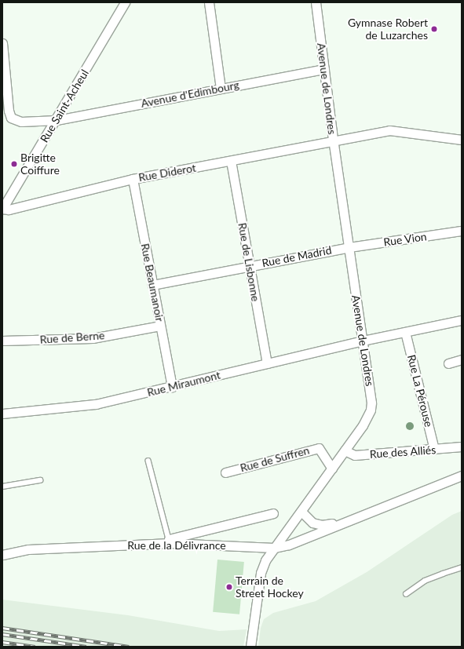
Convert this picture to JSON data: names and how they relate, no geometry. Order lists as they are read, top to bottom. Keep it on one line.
{"streets":{"street":["Avenue de Londres","Avenue d'Edimbourg","Rue Saint-Acheul","Rue Diderot","Rue Vion","Rue de Madrid","Rue de Lisbonne","Rue Beaumanoir","Rue de Berne","Rue Miraumont","Rue La Pérouse","Rue des Alliés","Rue de Suffren","Rue de la Délivrance"]},"crossings":[["Avenue de Londres","Avenue d'Edimbourg"],["Avenue de Londres","Rue Diderot"],["Avenue de Londres","Rue Vion"],["Avenue de Londres","Rue de Madrid"],["Avenue de Londres","Rue Miraumont"],["Avenue de Londres","Rue des Alliés"],["Avenue de Londres","Rue de Suffren"],["Avenue de Londres","Rue de la Délivrance"],["Avenue d'Edimbourg","Rue Saint-Acheul"],["Rue Saint-Acheul","Rue Diderot"],["Rue Diderot","Rue de Lisbonne"],["Rue Diderot","Rue Beaumanoir"],["Rue Vion","Rue de Madrid"],["Rue de Madrid","Rue de Lisbonne"],["Rue de Madrid","Rue Beaumanoir"],["Rue de Lisbonne","Rue Miraumont"],["Rue Beaumanoir","Rue de Berne"],["Rue Beaumanoir","Rue Miraumont"],["Rue Miraumont","Rue La Pérouse"],["Rue La Pérouse","Rue des Alliés"]],"places":["Gymnase Robert de Luzarches","Brigitte Coiffure","Terrain de Street Hockey"]}
